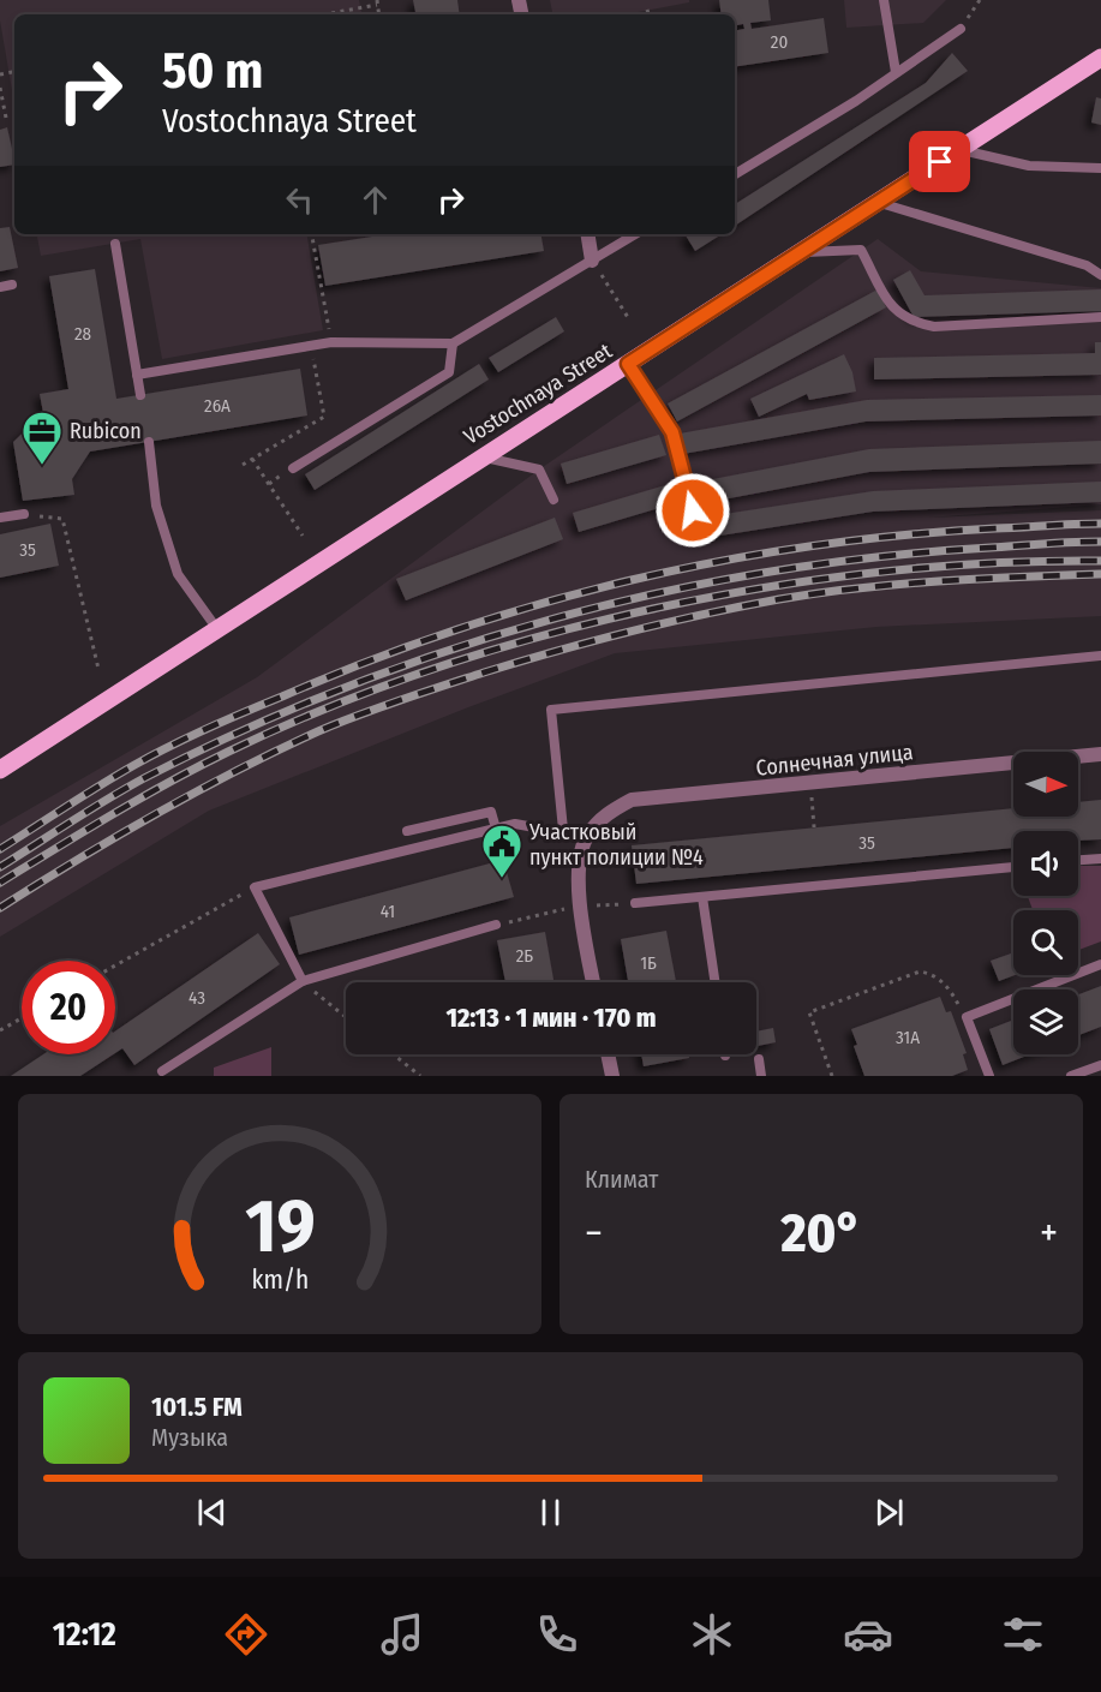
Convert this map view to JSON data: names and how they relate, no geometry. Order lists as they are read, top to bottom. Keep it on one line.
{"streets":{"main road":["Vostochnaya Street"],"street":["Солнечная улица"]},"places":{"office":["Rubicon"],"public building":["Участковый пункт полиции №4"]},"house_numbers":["20","28","26А","35","35","41","2Б","1Б","43","31А"],"north":"right","page":{"turn":["50 m","Vostochnaya Street"],"limit":"20","trip":"12:13 · 1 мин · 170 m","tile":"Климат","heat":["−","20°","+"],"song":["101.5 FM","Музыка"],"tabs":"12:12","gauge":["19","km/h"]}}
